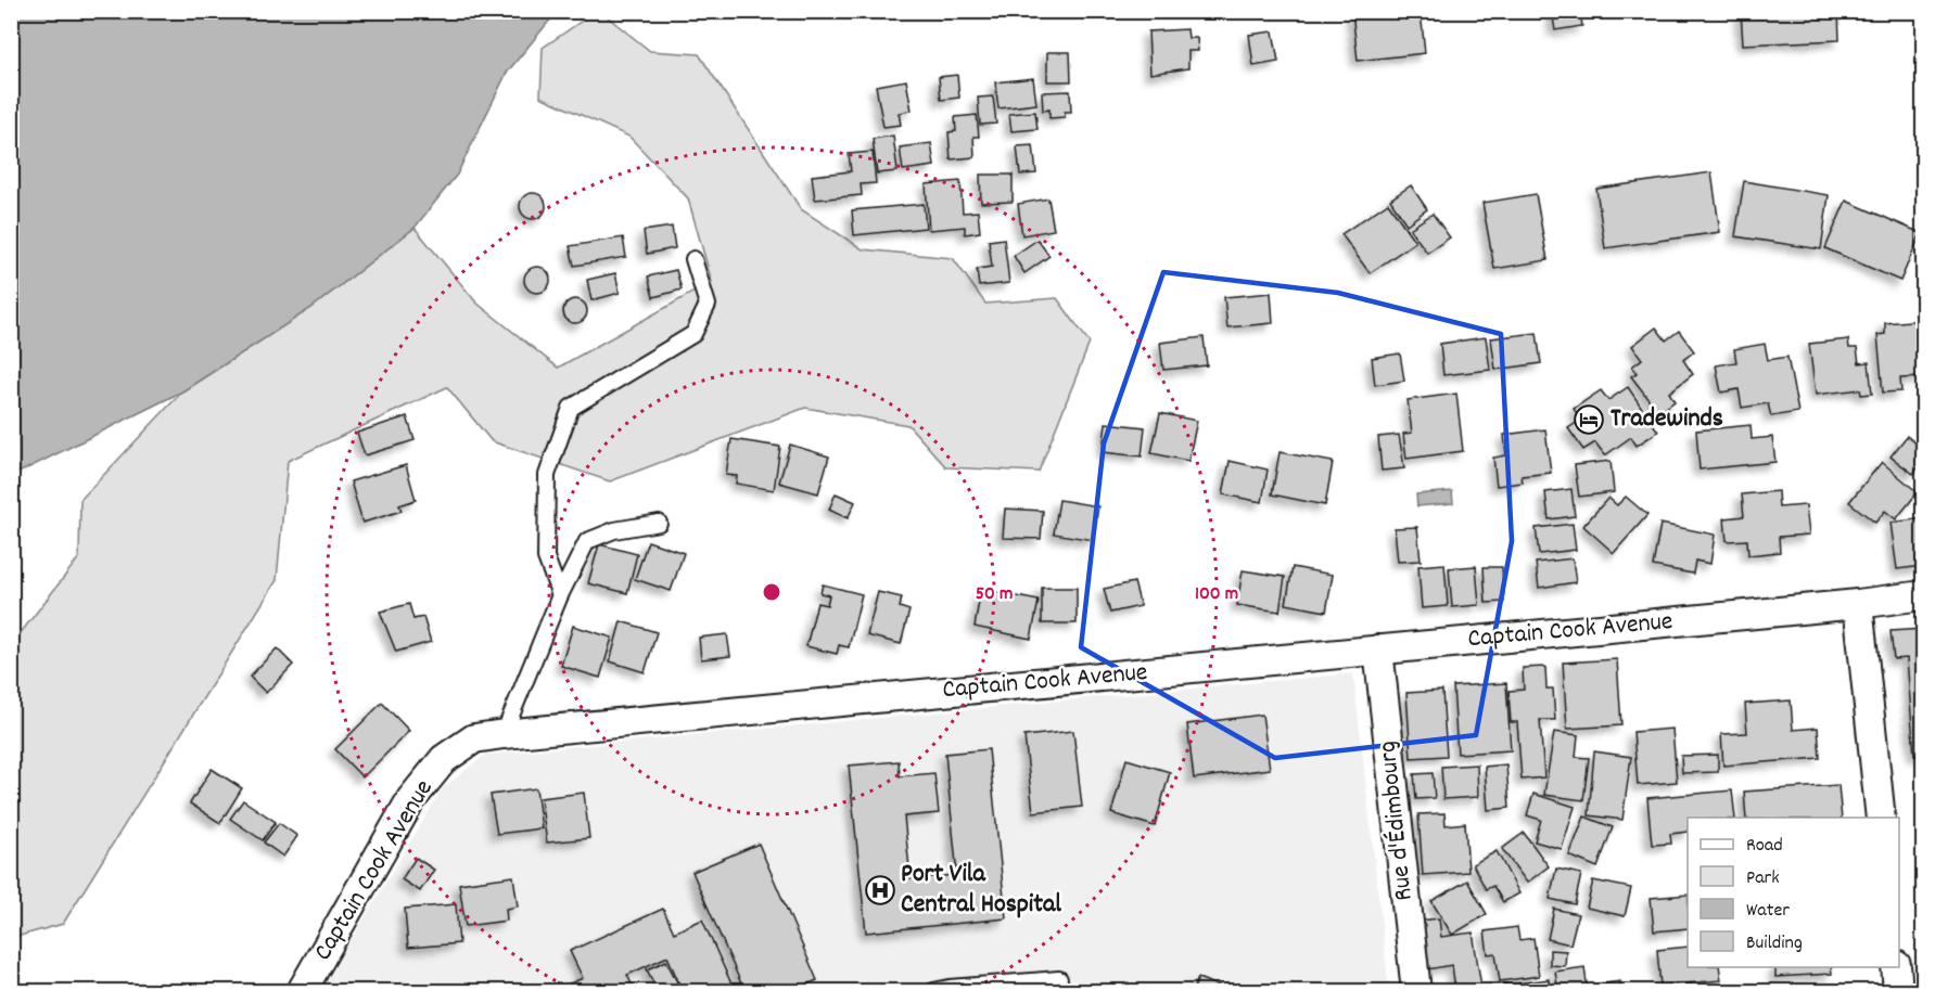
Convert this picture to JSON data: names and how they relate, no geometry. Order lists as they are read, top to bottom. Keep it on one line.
{"streets":{"street":["Captain Cook Avenue","Rue d'Édimbourg"]},"crossings":[["Captain Cook Avenue","Rue d'Édimbourg"]],"places":{"hotel":["Tradewinds"],"hospital":["Port Vila Central Hospital"]},"legend":["Road","Park","Water","Building"],"rings":["50 m","100 m"]}
